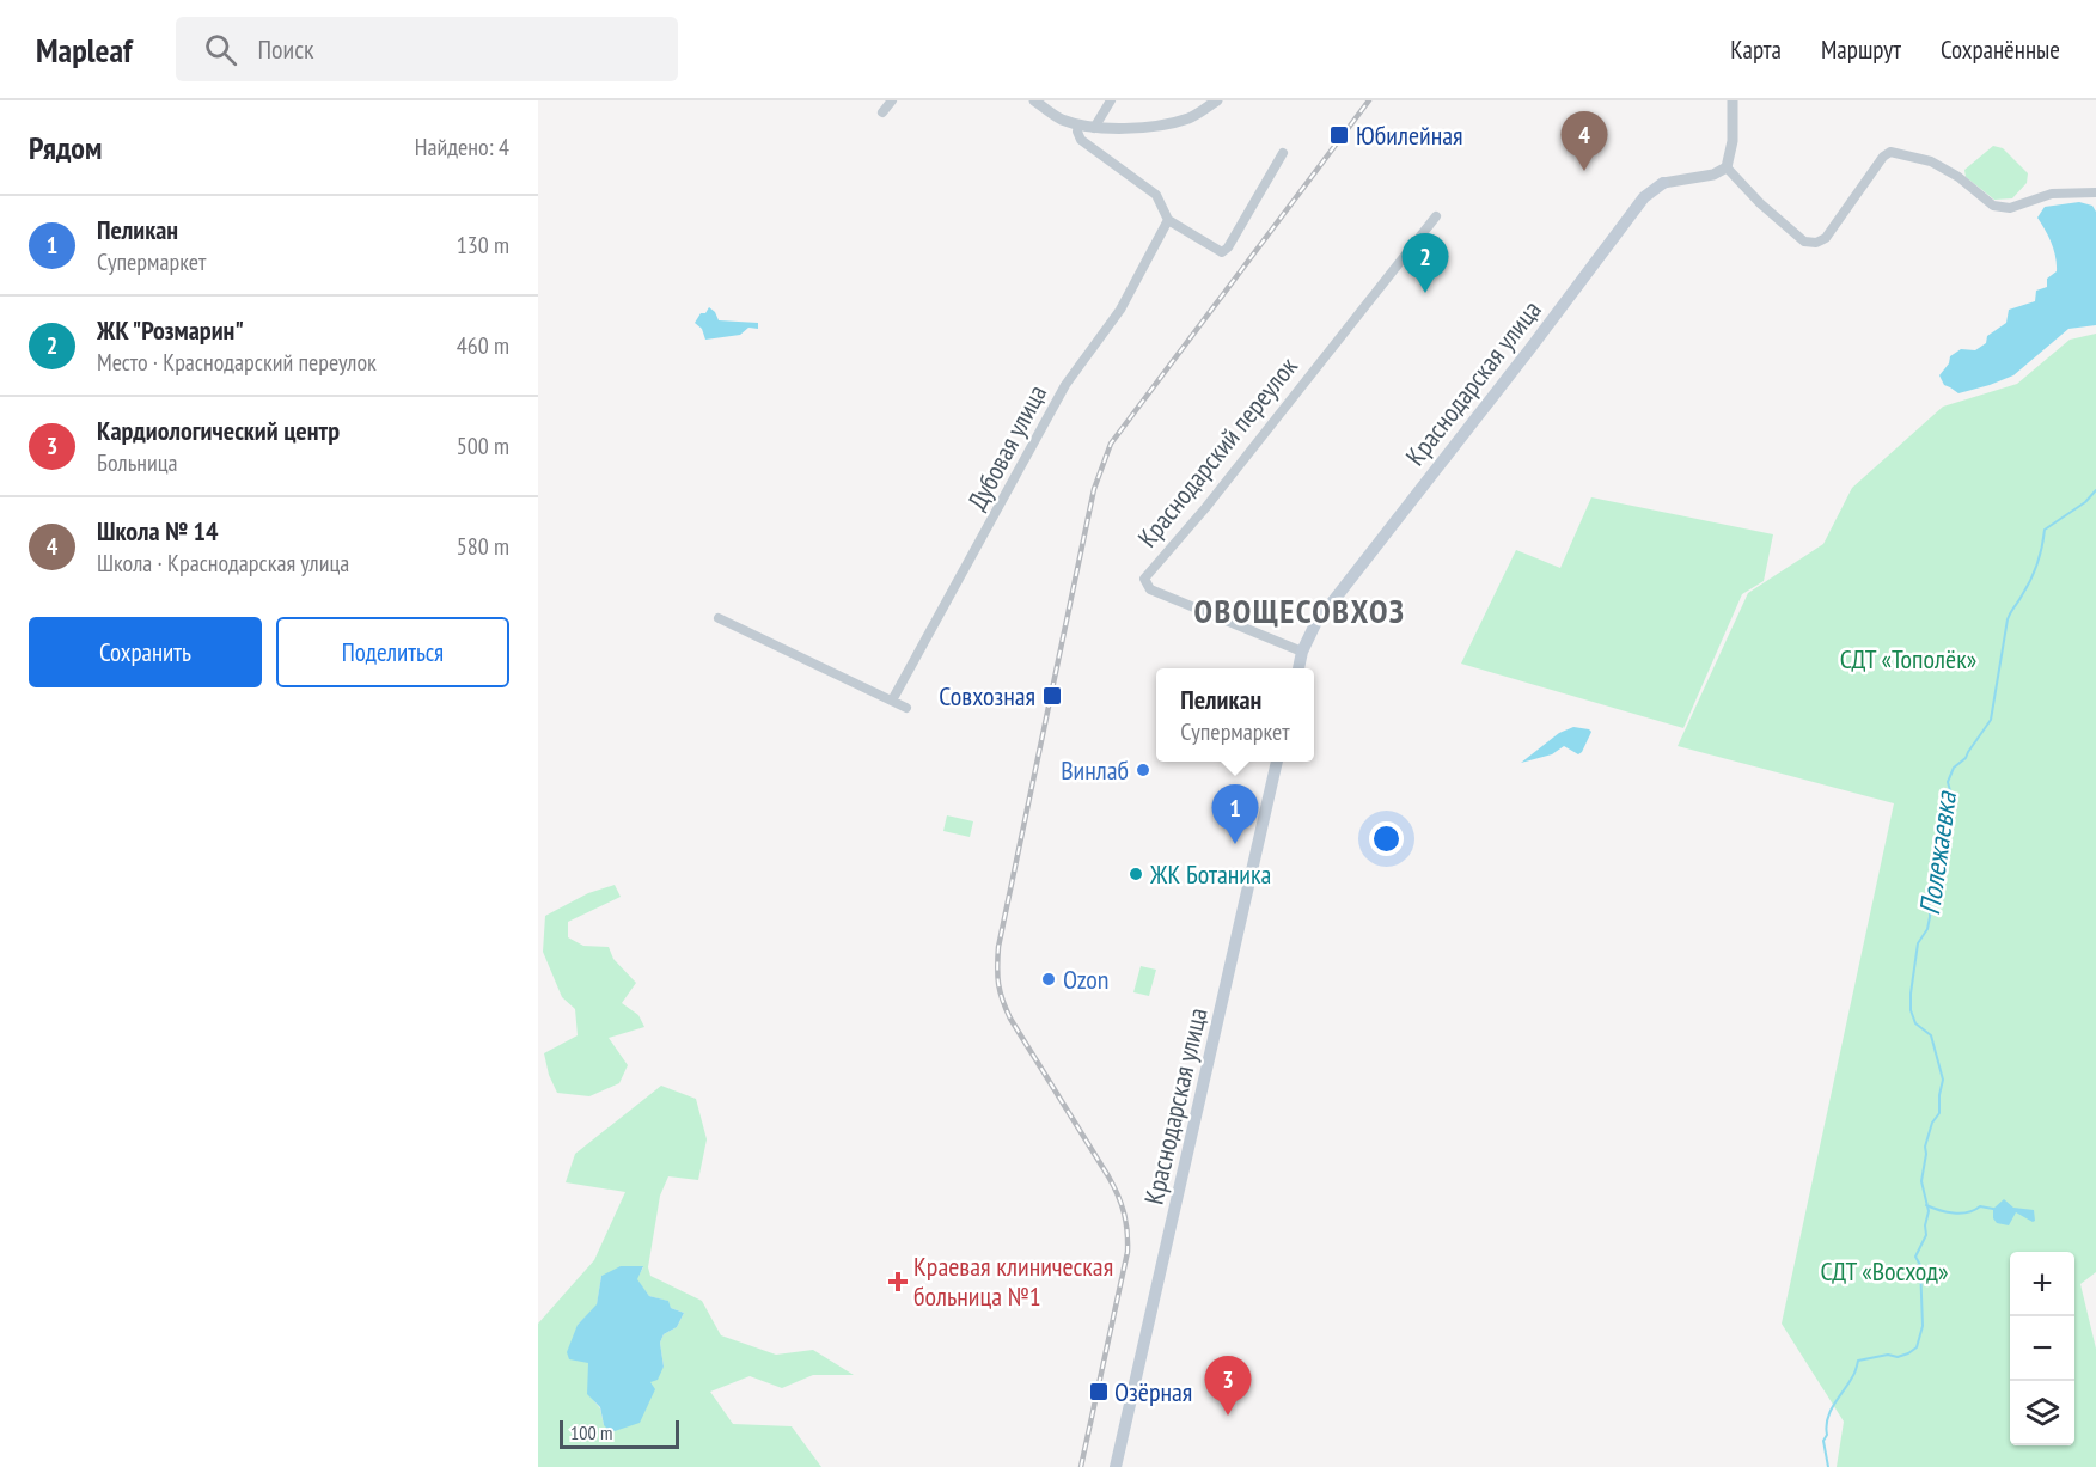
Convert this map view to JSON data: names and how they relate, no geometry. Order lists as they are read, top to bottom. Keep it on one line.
{"streets":{"main road":["Краснодарская улица"],"street":["Дубовая улица","Краснодарский переулок"]},"crossings":[["Краснодарская улица","Краснодарский переулок"]],"districts":["ОВОЩЕСОВХОЗ"],"water":["Полежаевка"],"parks":["СДТ «Тополёк»","СДТ «Восход»"],"places":{"transit":["Юбилейная","Совхозная","Озёрная"],"other":["Винлаб","ЖК Ботаника","Ozon"],"health":["Краевая клиническая больница №1"]},"scale_bar":"100 m","page":{"header":"Mapleaf","search":"Поиск","nav":["Карта","Маршрут","Сохранённые"],"heading":["Рядом","Найдено: 4"],"pins":["4","2","1","3"],"list":[{"mark":"1","name":"Пеликан","note":"Супермаркет","value":"130 m"},{"mark":"2","name":"ЖК \"Розмарин\"","note":"Место · Краснодарский переулок","value":"460 m"},{"mark":"3","name":"Кардиологический центр","note":"Больница","value":"500 m"},{"mark":"4","name":"Школа № 14","note":"Школа · Краснодарская улица","value":"580 m"}],"buttons":["Сохранить","Поделиться"],"popup":["Пеликан","Супермаркет"],"map_buttons":["+","−"],"scale":"100 m"}}
